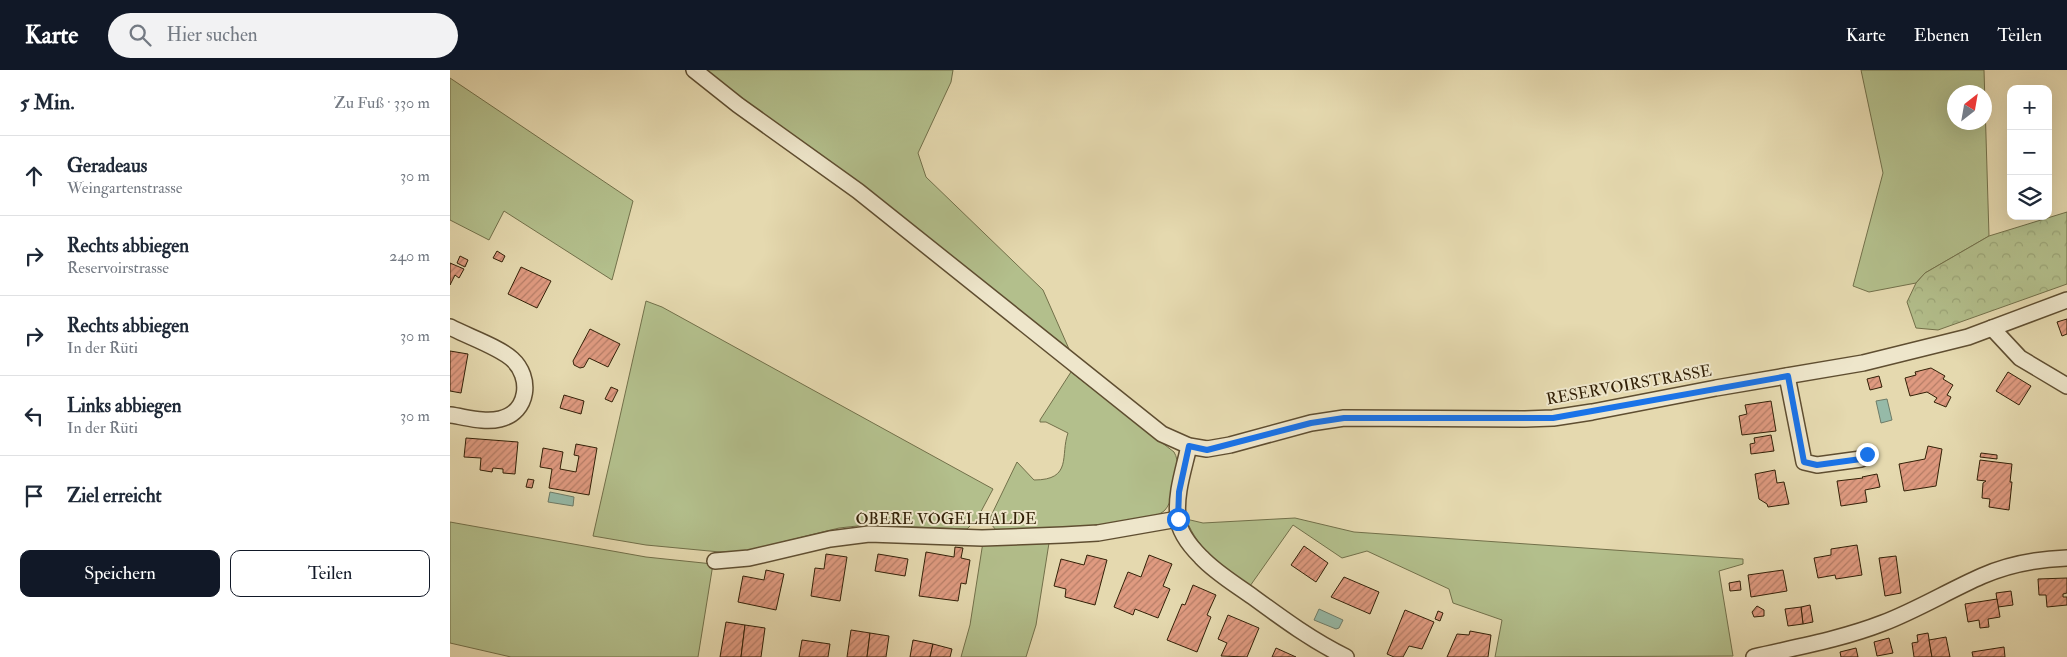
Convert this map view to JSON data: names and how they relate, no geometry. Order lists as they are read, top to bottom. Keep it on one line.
{"streets":{"street":["RESERVOIRSTRASSE","OBERE VOGELHALDE"]},"north":"top right","page":{"header":"Karte","search":"Hier suchen","nav":["Karte","Ebenen","Teilen"],"heading":["5 Min.","Zu Fuß · 330 m"],"map_buttons":["+","−"],"list":[["Geradeaus","Weingartenstrasse","30 m"],["Rechts abbiegen","Reservoirstrasse","240 m"],["Rechts abbiegen","In der Rüti","30 m"],["Links abbiegen","In der Rüti","30 m"],"Ziel erreicht"],"buttons":["Speichern","Teilen"]}}
